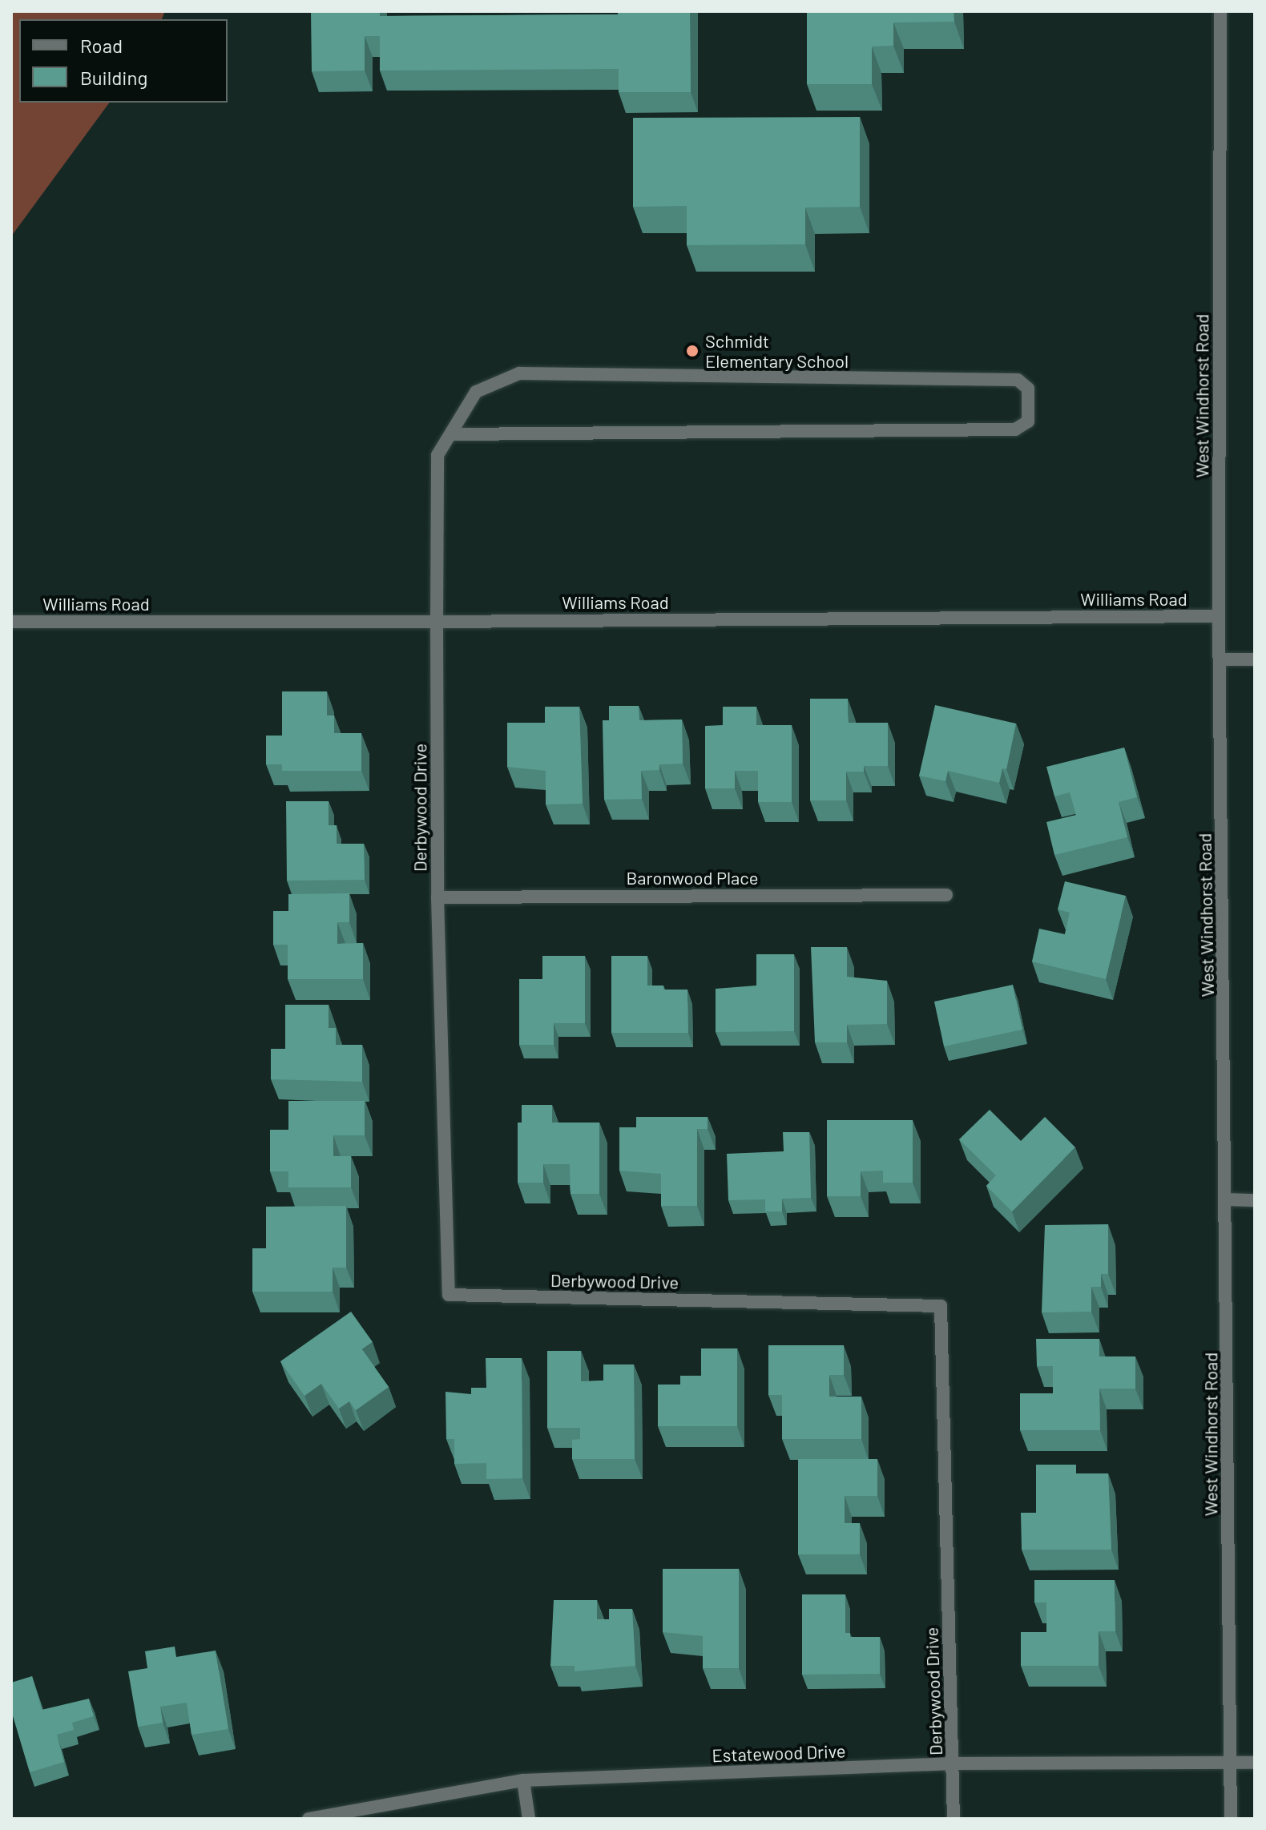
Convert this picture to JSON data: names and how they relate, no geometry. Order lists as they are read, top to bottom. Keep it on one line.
{"streets":{"street":["West Windhorst Road","Williams Road","Derbywood Drive","Baronwood Place","Estatewood Drive"]},"crossings":[["West Windhorst Road","Williams Road"],["West Windhorst Road","Estatewood Drive"],["Williams Road","Derbywood Drive"],["Derbywood Drive","Baronwood Place"],["Derbywood Drive","Estatewood Drive"]],"places":["Schmidt Elementary School"],"legend":["Road","Building"]}
